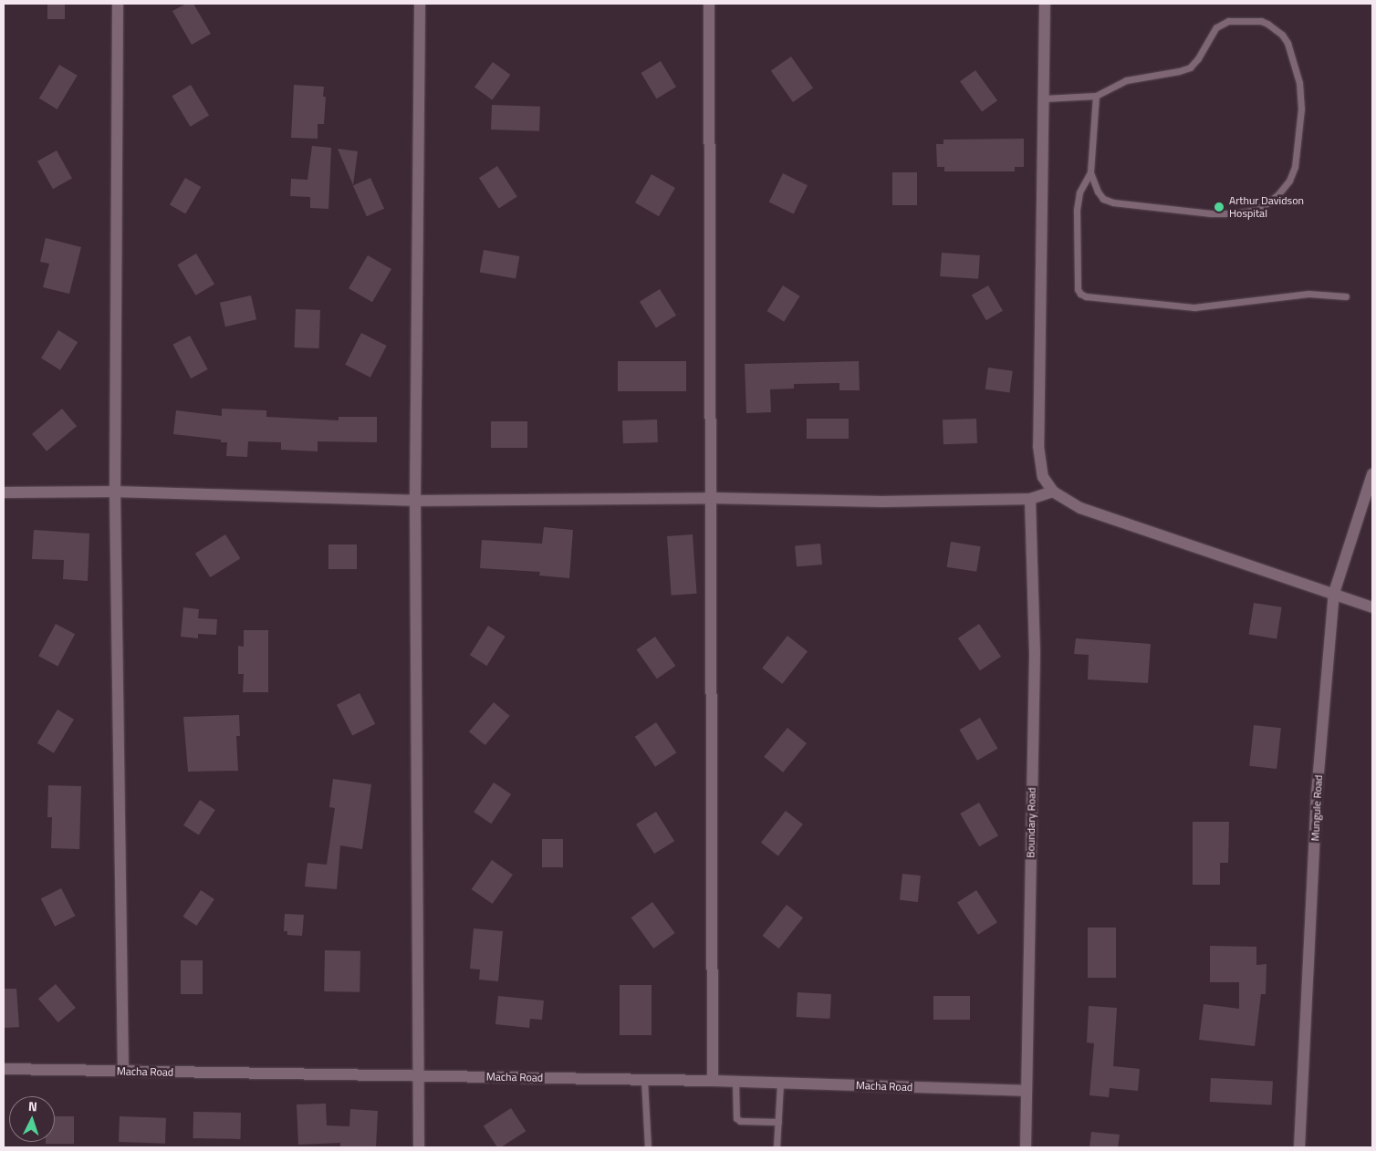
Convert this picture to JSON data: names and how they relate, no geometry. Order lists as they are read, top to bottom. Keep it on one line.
{"streets":{"street":["Mungule Road","Boundary Road","Macha Road"]},"crossings":[["Boundary Road","Macha Road"]],"places":["Arthur Davidson Hospital"],"north":"top"}
